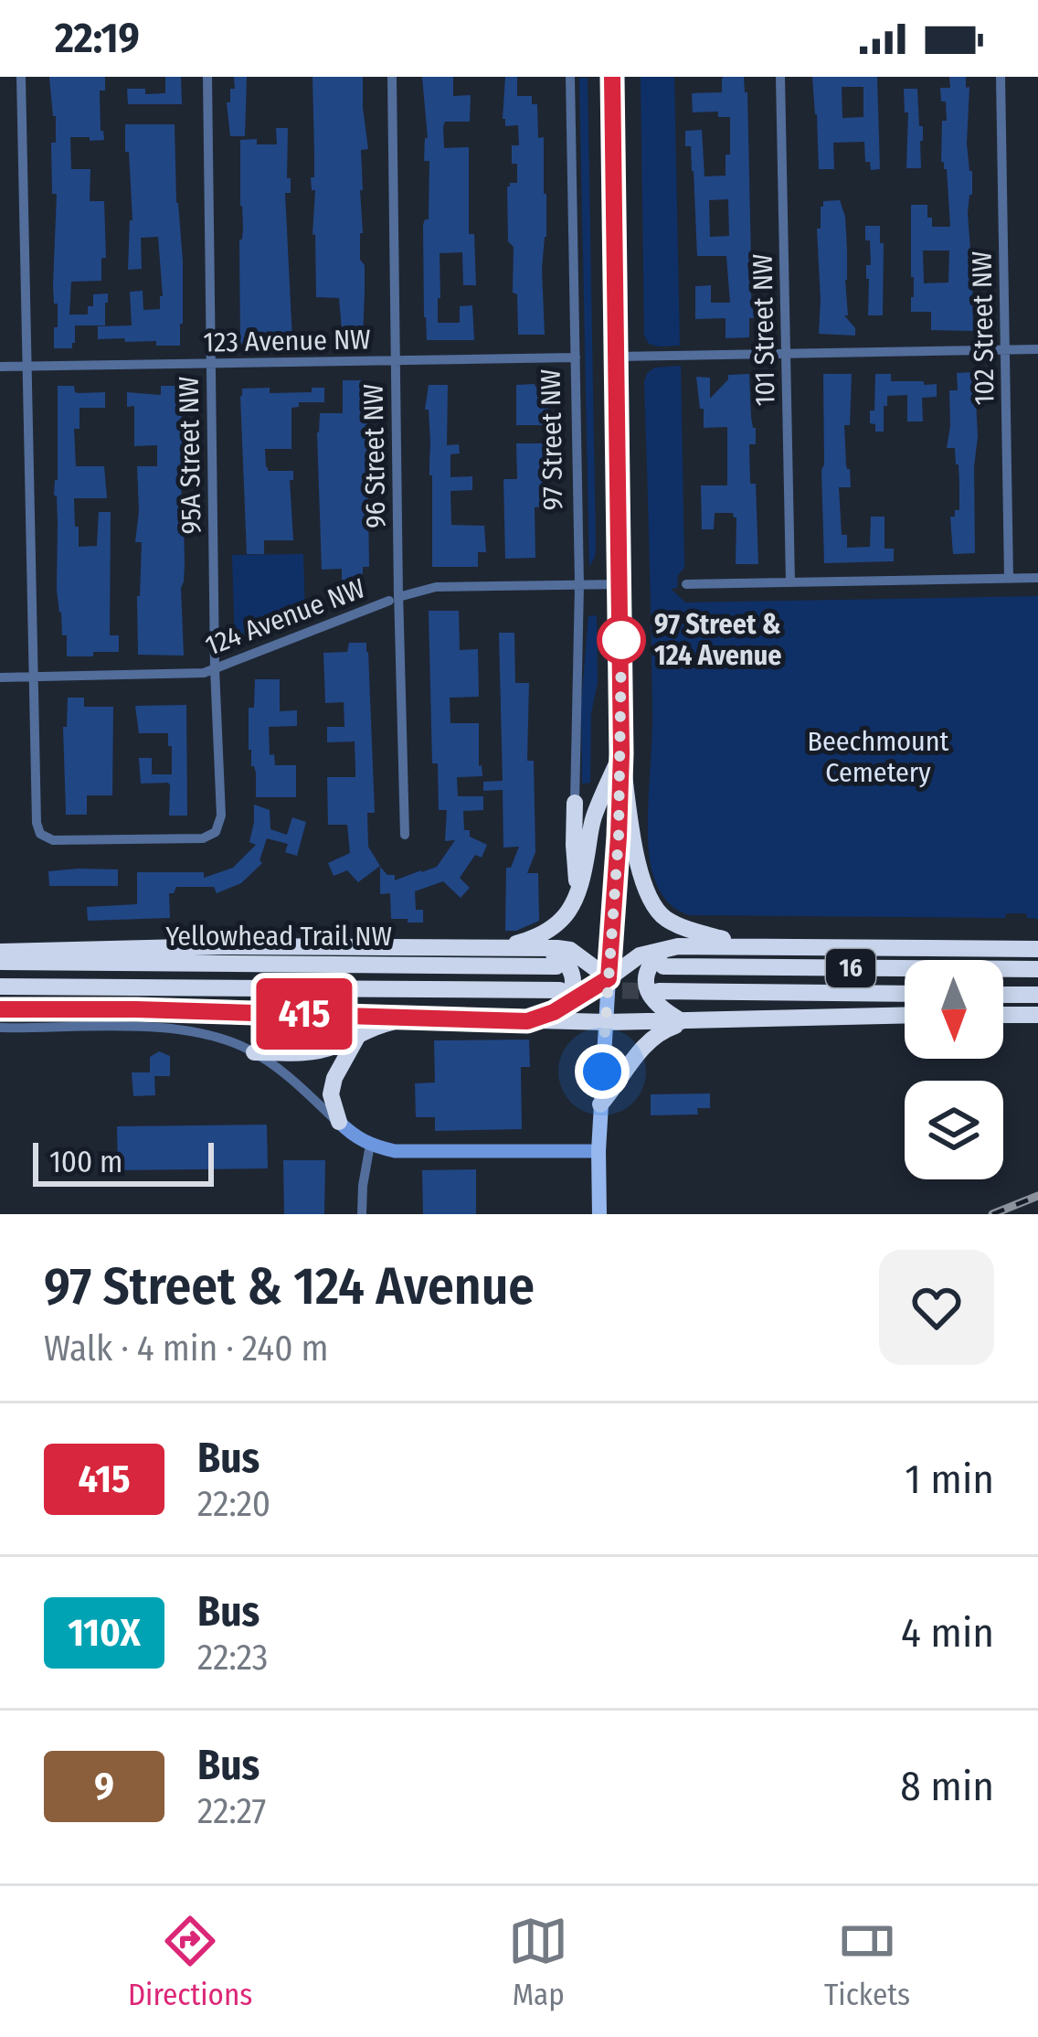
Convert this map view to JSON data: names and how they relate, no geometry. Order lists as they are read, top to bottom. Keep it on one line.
{"streets":{"highway":["Yellowhead Trail NW","16"],"street":["102 Street NW","101 Street NW","123 Avenue NW","97 Street NW","95A Street NW","96 Street NW","124 Avenue NW"]},"crossings":[["123 Avenue NW","97 Street NW"],["123 Avenue NW","95A Street NW"],["123 Avenue NW","96 Street NW"],["97 Street NW","124 Avenue NW"],["95A Street NW","124 Avenue NW"],["96 Street NW","124 Avenue NW"]],"parks":["Beechmount Cemetery"],"places":["97 Street & 124 Avenue"],"lines":["bus line 415"],"scale_bar":"100 m","north":"bottom","page":{"status":"22:19","on_map":"415","scale":"100 m","heading":["97 Street & 124 Avenue","Walk · 4 min · 240 m"],"list":[{"mark":"415","name":"Bus","note":"22:20","value":"1 min"},{"mark":"110X","name":"Bus","note":"22:23","value":"4 min"},{"mark":"9","name":"Bus","note":"22:27","value":"8 min"}],"tabs":["Directions","Map","Tickets"]}}
